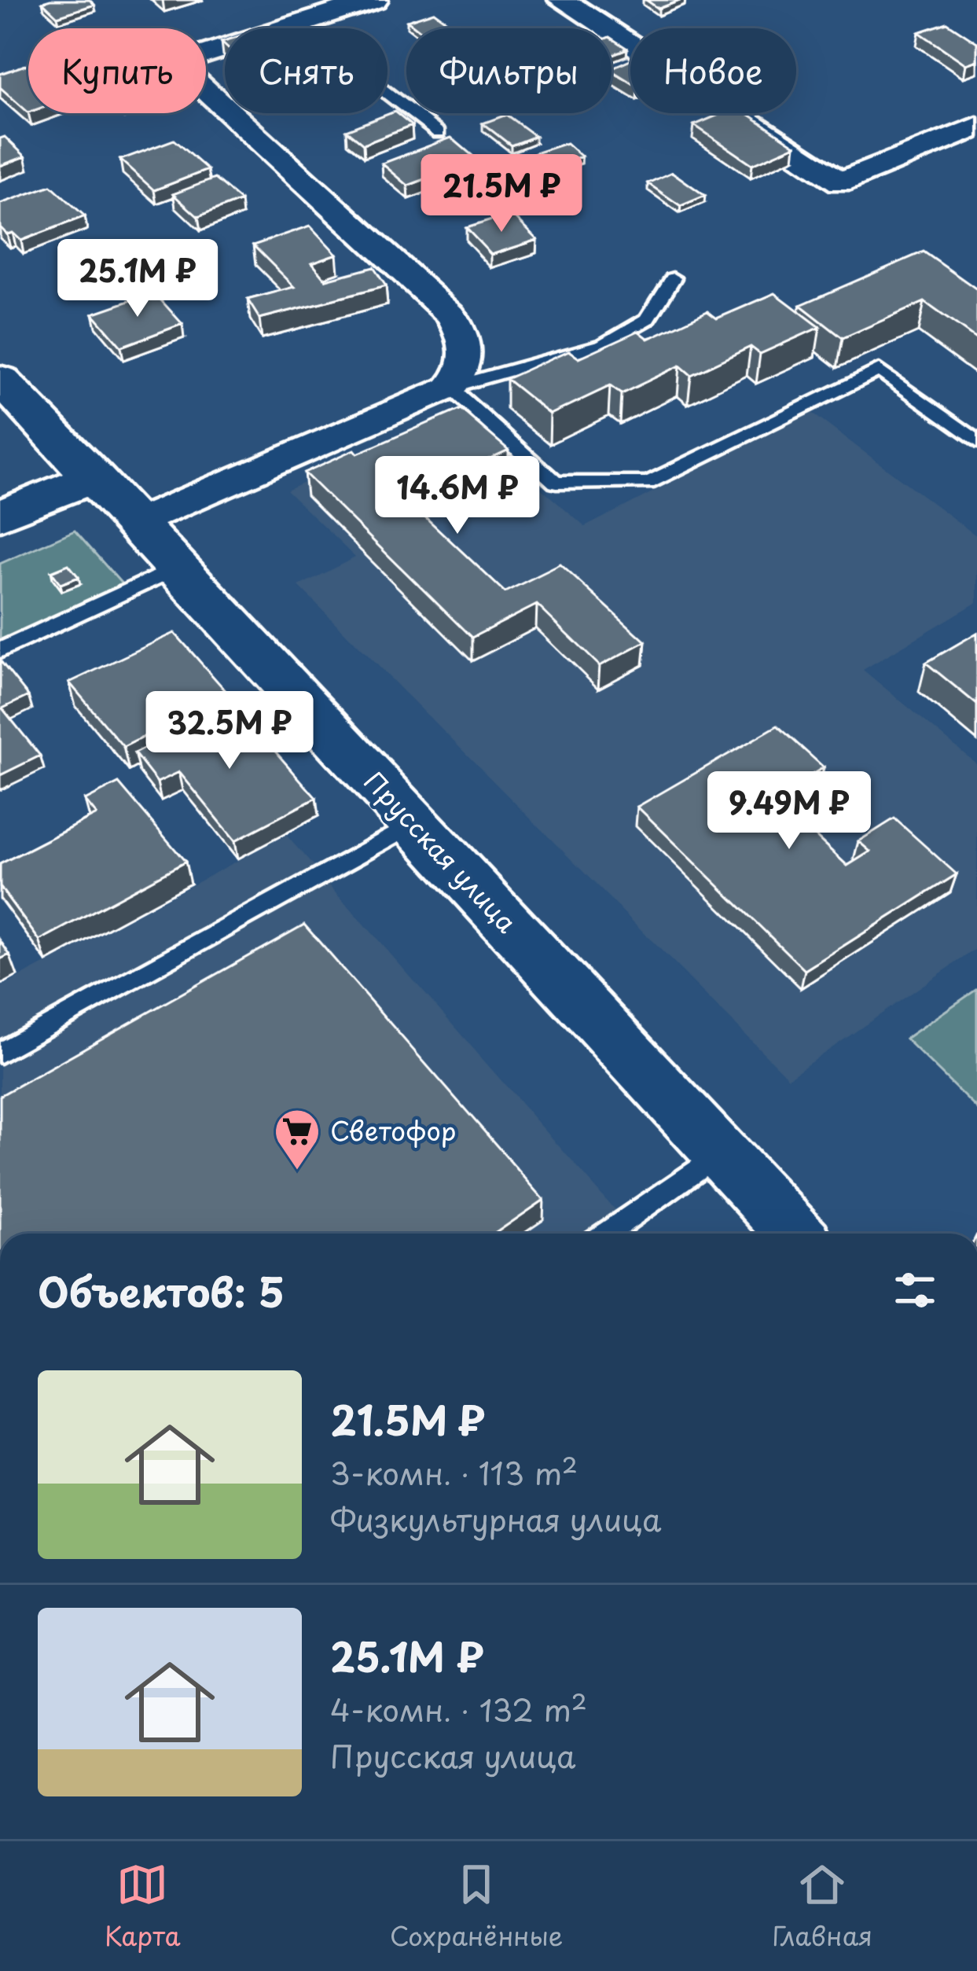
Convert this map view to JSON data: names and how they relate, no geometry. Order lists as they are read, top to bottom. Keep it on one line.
{"streets":{"street":["Прусская улица"]},"places":{"supermarket":["Светофор"]},"page":{"chip":["Купить","Снять","Фильтры","Новое"],"price":["21.5M ₽","25.1M ₽","14.6M ₽","32.5M ₽","9.49M ₽"],"heading":"Объектов: 5","list":[{"name":"21.5M ₽","note":"3-комн. · 113 m² · Физкультурная улица"},{"name":"25.1M ₽","note":"4-комн. · 132 m² · Прусская улица"}],"tabs":["Карта","Сохранённые","Главная"]}}
